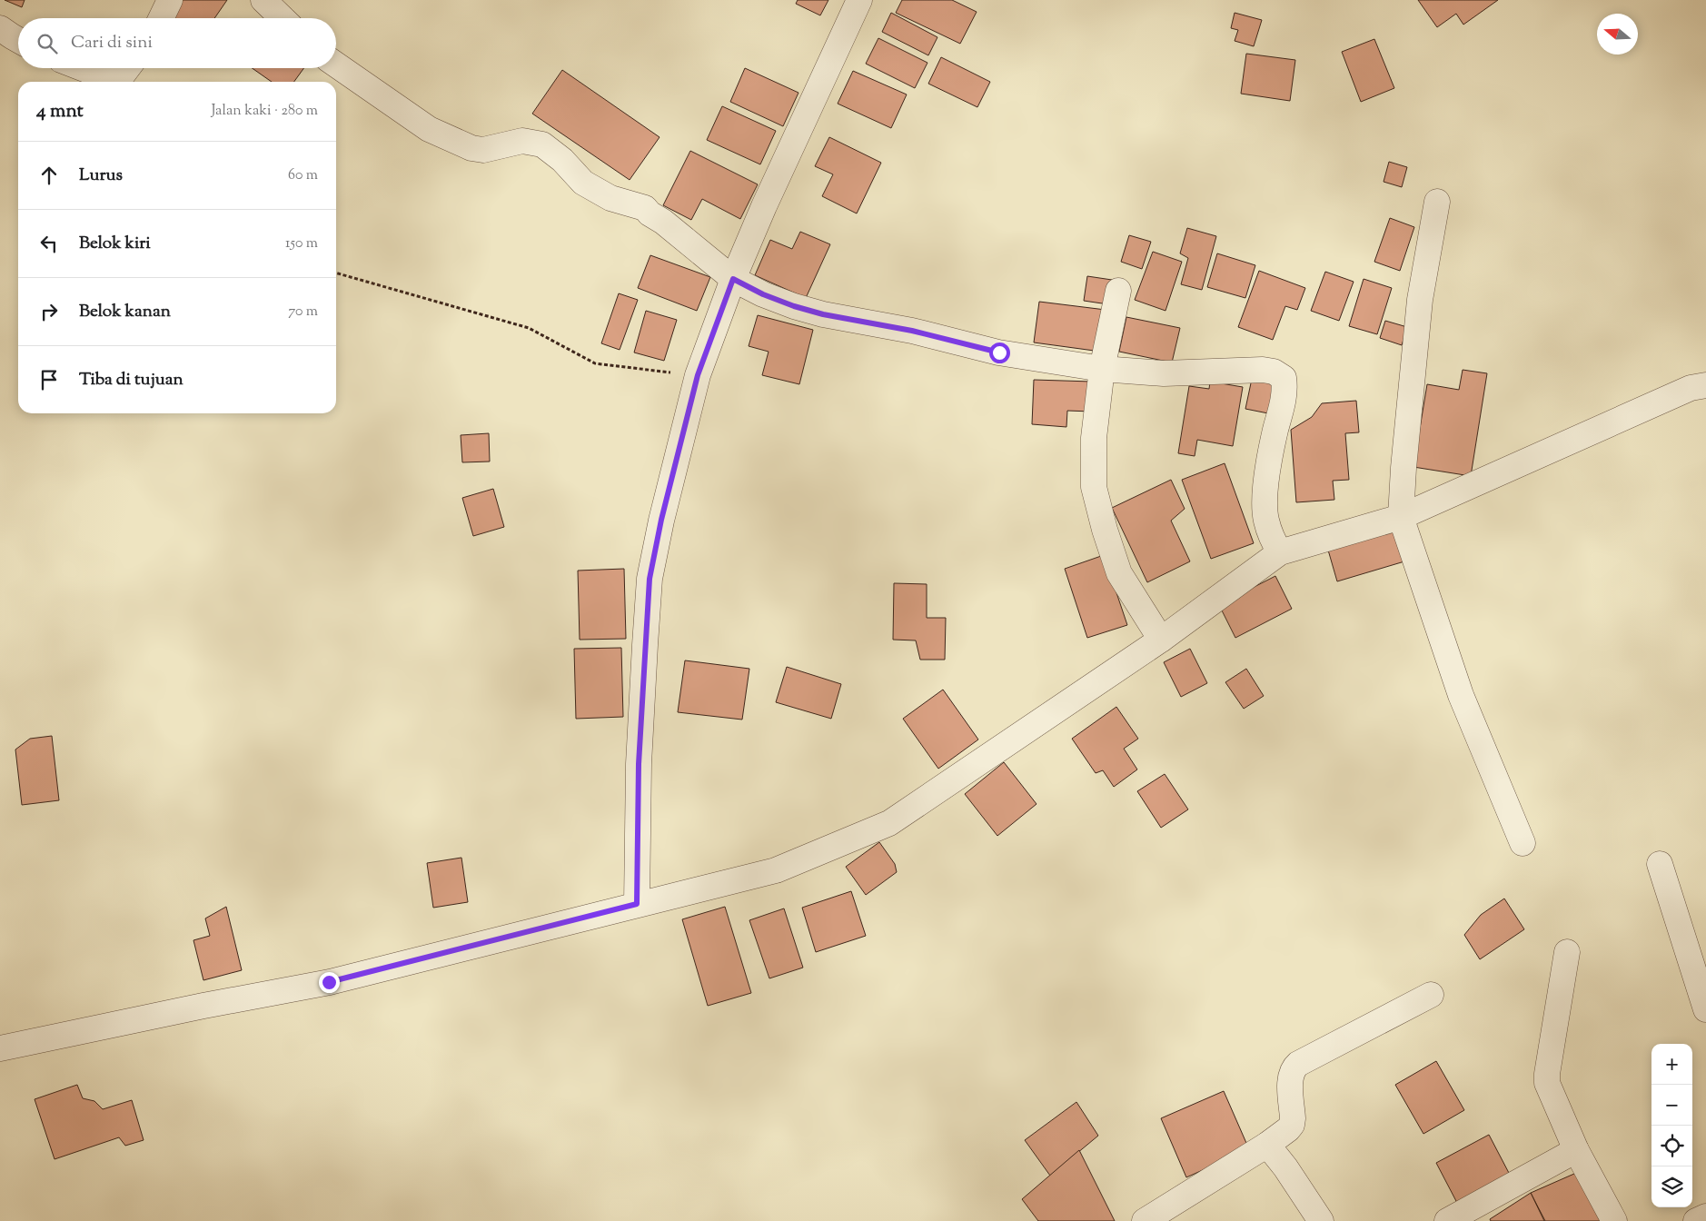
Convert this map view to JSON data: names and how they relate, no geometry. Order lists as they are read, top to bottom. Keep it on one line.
{"north":"left","page":{"search":"Cari di sini","heading":["4 mnt","Jalan kaki · 280 m"],"list":[["Lurus","60 m"],["Belok kiri","150 m"],["Belok kanan","70 m"],"Tiba di tujuan"],"map_buttons":["+","−"]}}
